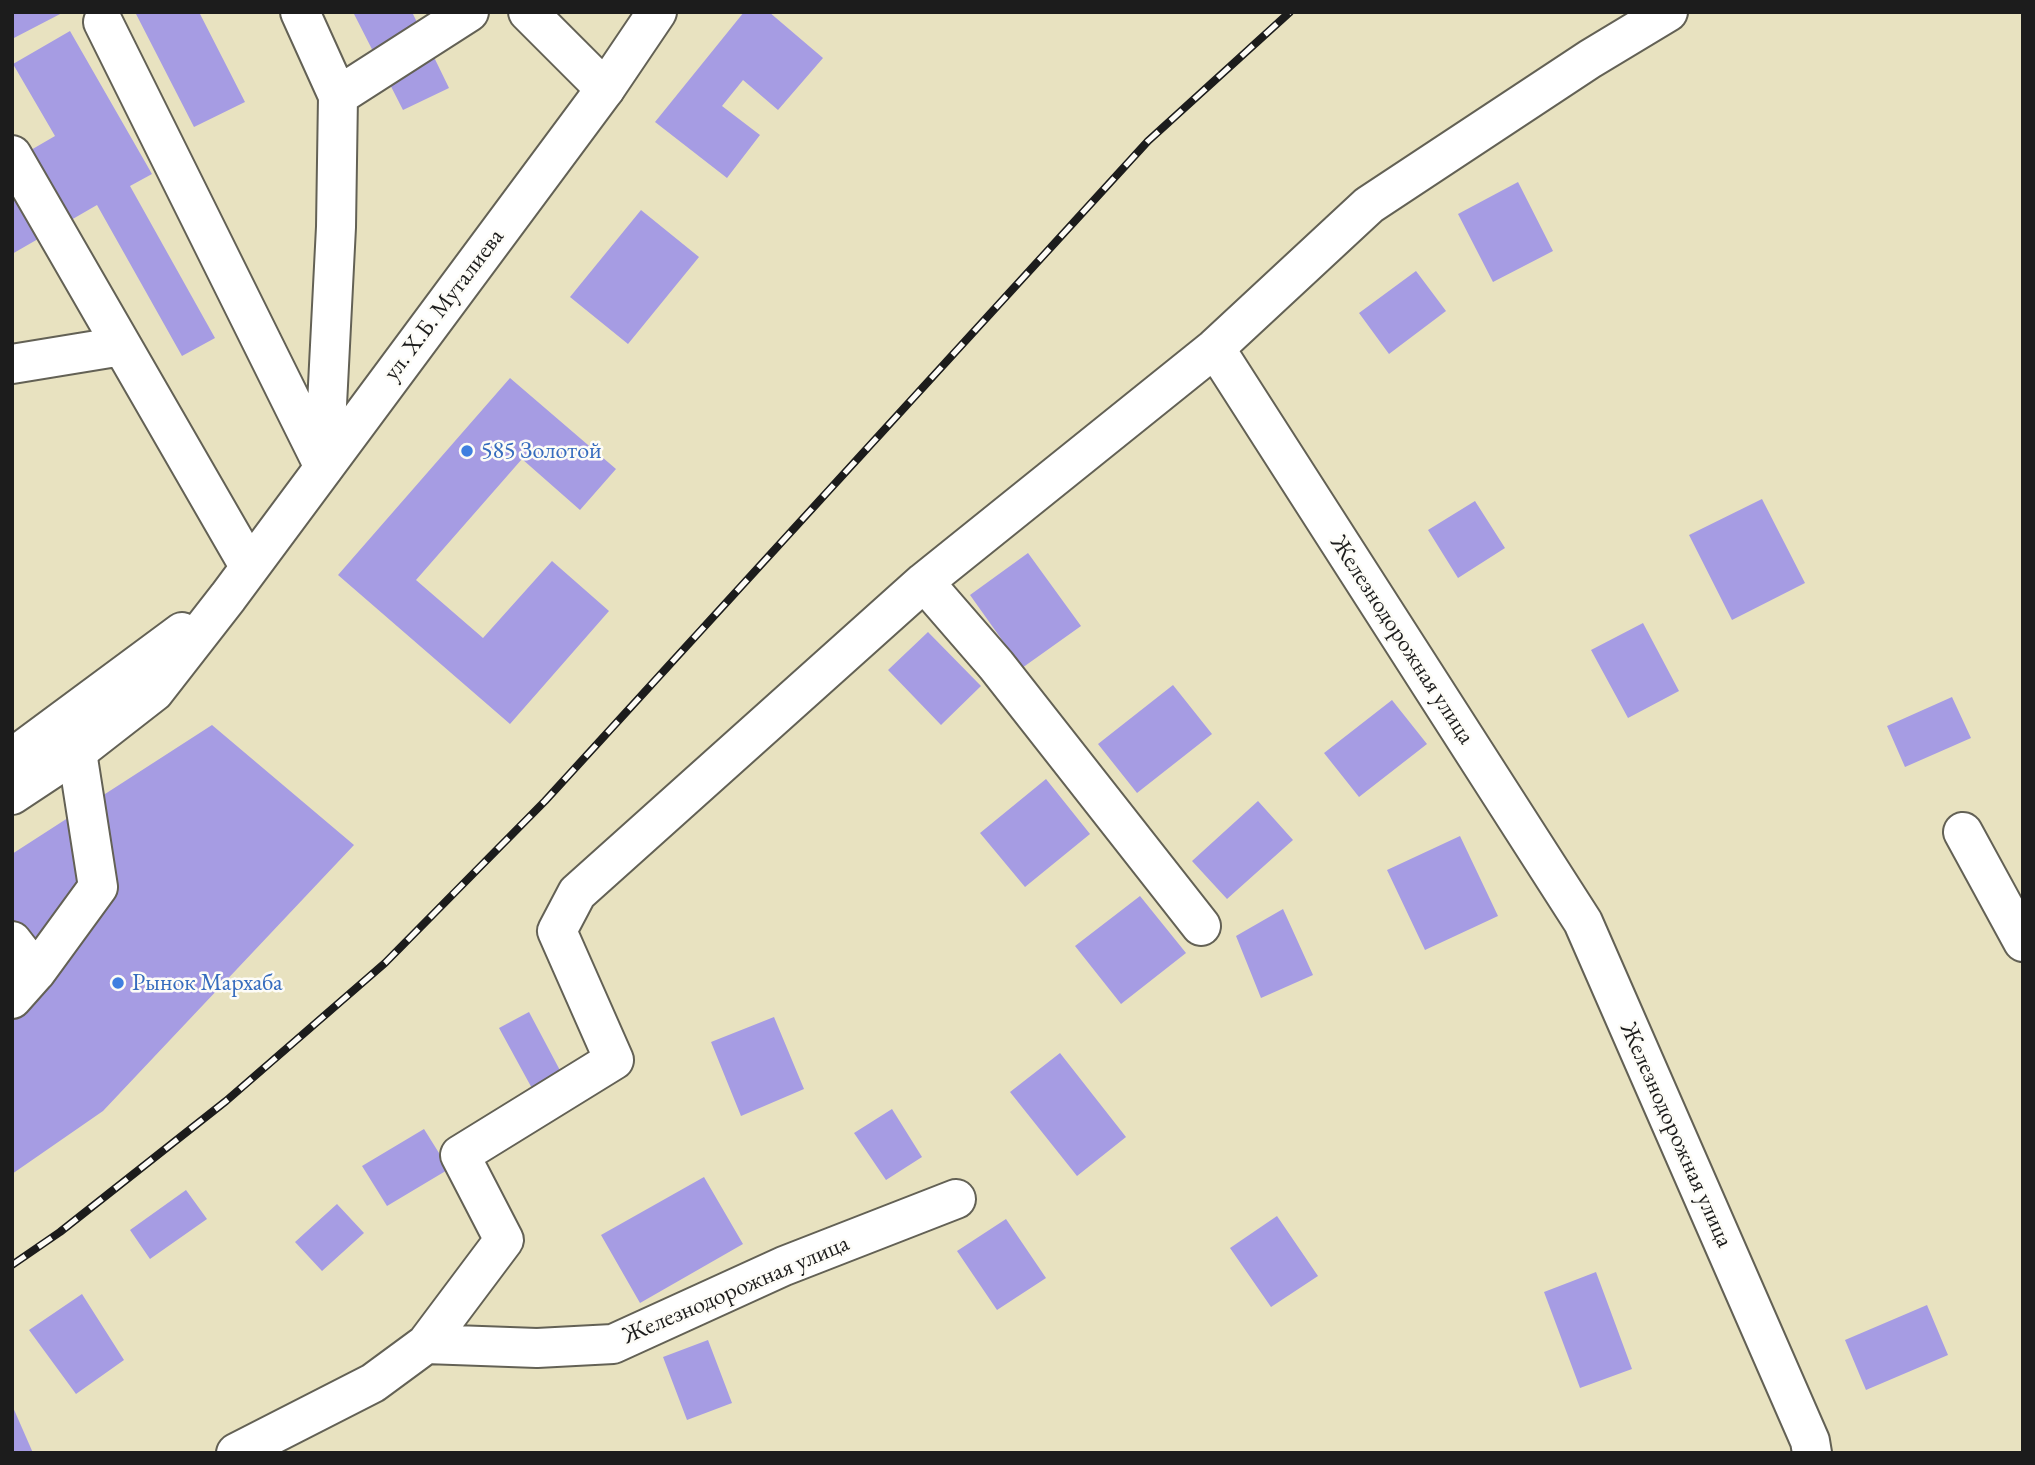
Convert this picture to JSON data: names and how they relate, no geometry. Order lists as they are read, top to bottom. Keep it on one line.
{"streets":{"street":["ул. Х.Б. Муталиева","Железнодорожная улица"]},"places":["585 Золотой","Рынок Мархаба"]}
